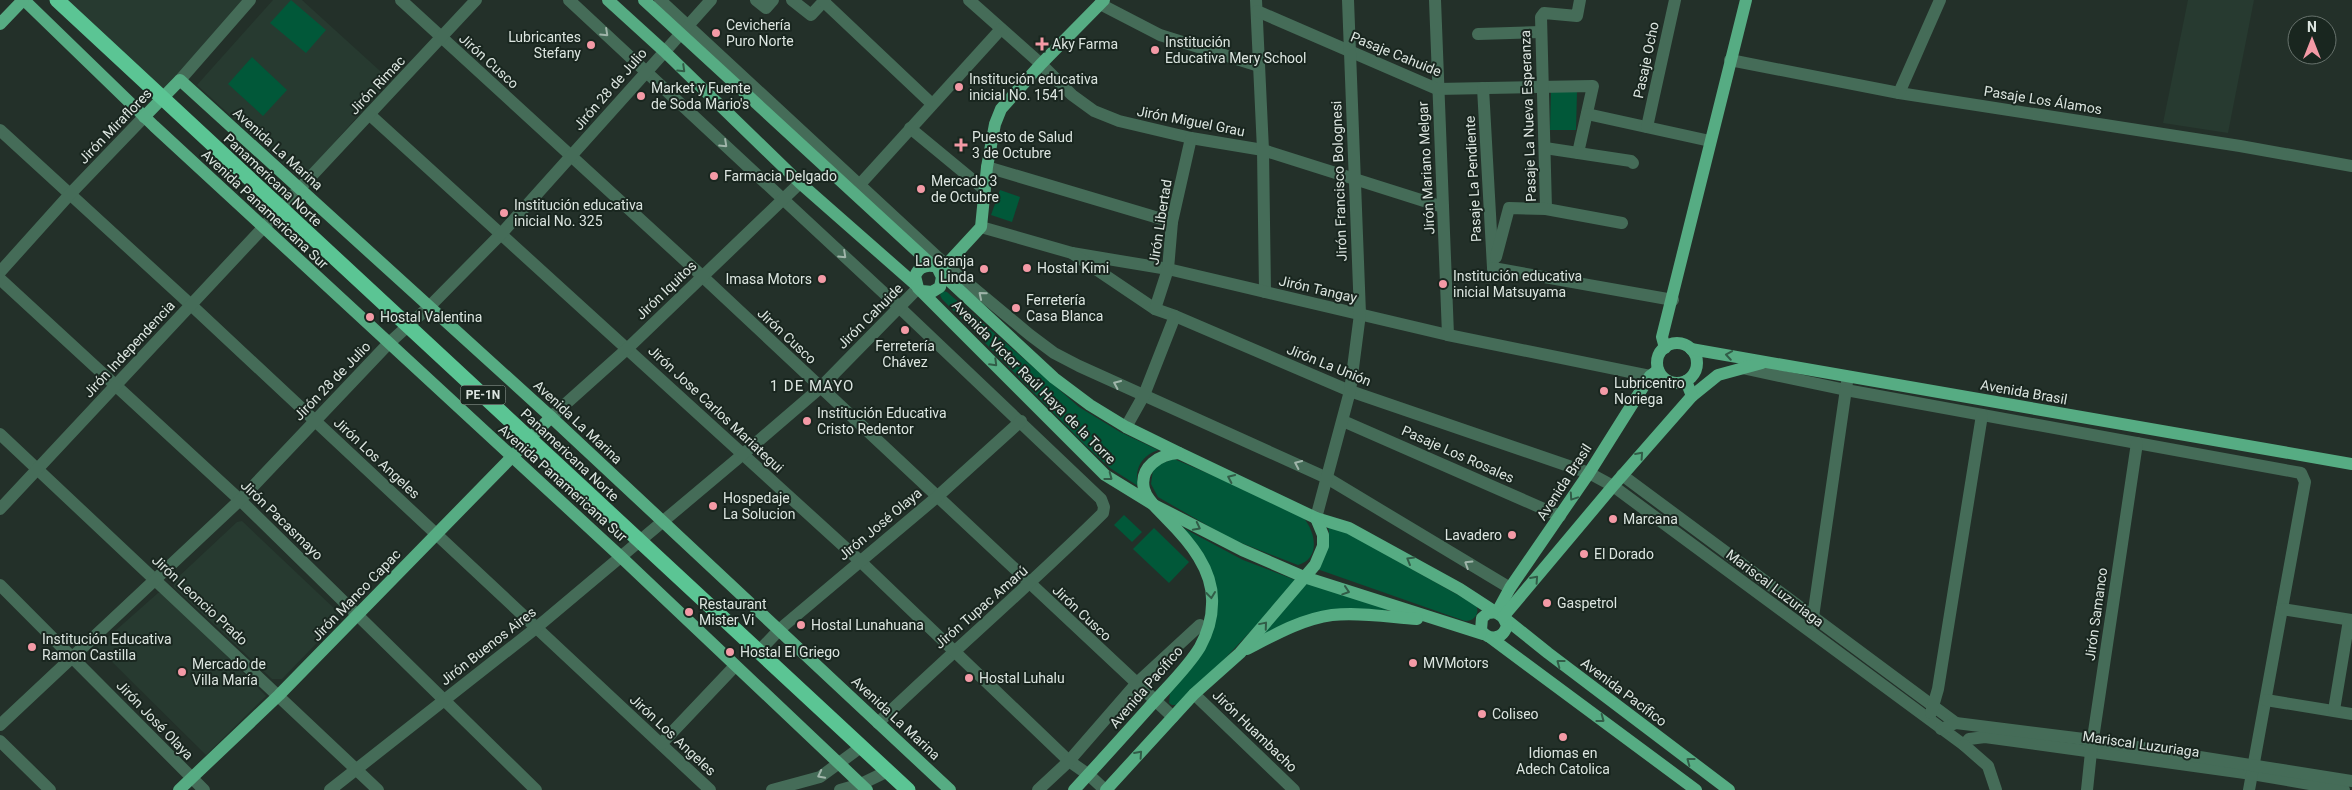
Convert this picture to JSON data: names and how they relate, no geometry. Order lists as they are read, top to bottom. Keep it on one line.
{"streets":{"highway":["Panamericana Norte","PE-1N"],"main road":["Jirón Miraflores","Avenida La Marina","Avenida Panamericana Sur","Avenida Victor Raúl Haya de la Torre","Avenida Brasil","Jirón Manco Capac","Avenida Pacífico"],"street":["Pasaje Cahuide","Pasaje Ocho","Jirón Cusco","Jirón Rimac","Jirón 28 de Julio","Pasaje Los Álamos","Pasaje La Nueva Esperanza","Jirón Miguel Grau","Jirón Mariano Melgar","Pasaje La Pendiente","Jirón Francisco Bolognesi","Jirón Libertad","Jirón Tangay","Jirón Iquitos","Jirón Cahuide","Jirón Independencia","Jirón La Unión","Jirón Jose Carlos Mariategui","Pasaje Los Rosales","Jirón Los Angeles","Jirón Pacasmayo","Jirón José Olaya","Mariscal Luzuriaga","Jirón Leoncio Prado","Jirón Tupac Amarú","Jirón Samanco","Jirón Buenos Aires","Jirón Huambacho"]},"crossings":[["Pasaje Cahuide","Pasaje La Nueva Esperanza"],["Pasaje Cahuide","Jirón Mariano Melgar"],["Pasaje Cahuide","Pasaje La Pendiente"],["Pasaje Cahuide","Jirón Francisco Bolognesi"],["Jirón Cusco","Jirón Rimac"],["Jirón Cusco","Jirón 28 de Julio"],["Jirón Cusco","Jirón Iquitos"],["Jirón Cusco","Jirón Cahuide"],["Jirón Cusco","Jirón José Olaya"],["Jirón Cusco","Jirón Tupac Amarú"],["Jirón Cusco","Avenida Pacífico"],["Jirón Rimac","Avenida La Marina"],["Jirón Rimac","Panamericana Norte"],["Jirón Rimac","Jirón Independencia"],["Jirón Rimac","Jirón Jose Carlos Mariategui"],["Jirón 28 de Julio","Avenida La Marina"],["Jirón 28 de Julio","Panamericana Norte"],["Jirón 28 de Julio","Avenida Panamericana Sur"],["Jirón 28 de Julio","Avenida Victor Raúl Haya de la Torre"],["Jirón 28 de Julio","Jirón Jose Carlos Mariategui"],["Jirón 28 de Julio","Jirón Los Angeles"],["Jirón 28 de Julio","Jirón Pacasmayo"],["Jirón 28 de Julio","Jirón José Olaya"],["Jirón 28 de Julio","Jirón Leoncio Prado"],["Jirón Miguel Grau","Jirón Mariano Melgar"],["Jirón Miguel Grau","Jirón Francisco Bolognesi"],["Jirón Miguel Grau","Jirón Libertad"],["Jirón Miraflores","Avenida La Marina"],["Jirón Miraflores","Panamericana Norte"],["Jirón Miraflores","Avenida Panamericana Sur"],["Jirón Miraflores","Jirón Los Angeles"],["Avenida La Marina","Jirón Iquitos"],["Avenida La Marina","Jirón Cahuide"],["Avenida La Marina","Jirón José Olaya"],["Avenida La Marina","Jirón Manco Capac"],["Avenida La Marina","Jirón Tupac Amarú"],["Avenida La Marina","Jirón Buenos Aires"],["Jirón Mariano Melgar","Jirón Tangay"],["Panamericana Norte","Jirón Independencia"],["Panamericana Norte","Jirón José Olaya"],["Panamericana Norte","Jirón Manco Capac"],["Panamericana Norte","Jirón Buenos Aires"],["Jirón Francisco Bolognesi","Jirón Tangay"],["Jirón Francisco Bolognesi","Jirón La Unión"],["Jirón Francisco Bolognesi","Pasaje Los Rosales"],["Jirón Francisco Bolognesi","Avenida Pacífico"],["Avenida Panamericana Sur","Jirón Independencia"],["Avenida Panamericana Sur","Jirón Manco Capac"],["Avenida Panamericana Sur","Jirón Buenos Aires"],["Jirón Libertad","Jirón Tangay"],["Jirón Libertad","Jirón La Unión"],["Jirón Tangay","Jirón La Unión"],["Jirón Tangay","Avenida Brasil"],["Jirón Iquitos","Avenida Victor Raúl Haya de la Torre"],["Jirón Iquitos","Jirón Jose Carlos Mariategui"],["Jirón Iquitos","Jirón Manco Capac"],["Jirón Cahuide","Avenida Victor Raúl Haya de la Torre"],["Jirón Cahuide","Jirón Jose Carlos Mariategui"],["Jirón Cahuide","Jirón Buenos Aires"],["Jirón Independencia","Jirón Los Angeles"],["Jirón Independencia","Jirón Pacasmayo"],["Jirón Independencia","Jirón Leoncio Prado"],["Jirón La Unión","Avenida Brasil"],["Jirón La Unión","Mariscal Luzuriaga"],["Avenida Victor Raúl Haya de la Torre","Avenida Pacífico"],["Avenida Brasil","Pasaje Los Rosales"],["Avenida Brasil","Mariscal Luzuriaga"],["Avenida Brasil","Avenida Pacífico"],["Jirón Jose Carlos Mariategui","Jirón José Olaya"],["Jirón Jose Carlos Mariategui","Jirón Tupac Amarú"],["Jirón Jose Carlos Mariategui","Avenida Pacífico"],["Jirón Los Angeles","Jirón Manco Capac"],["Jirón Los Angeles","Jirón Buenos Aires"],["Jirón Pacasmayo","Jirón Manco Capac"],["Jirón Pacasmayo","Jirón Buenos Aires"],["Jirón José Olaya","Jirón Manco Capac"],["Jirón José Olaya","Jirón Tupac Amarú"],["Mariscal Luzuriaga","Jirón Samanco"],["Jirón Manco Capac","Jirón Leoncio Prado"],["Jirón Leoncio Prado","Jirón Buenos Aires"]],"districts":["1 DE MAYO"],"places":{"other":["Cevichería Puro Norte","Lubricantes Stefany","Institución Educativa Mery School","Institución educativa inicial No. 1541","Market y Fuente de Soda Mario's","Farmacia Delgado","Mercado 3 de Octubre","Institución educativa inicial No. 325","Hostal Kimi","La Granja Linda","Imasa Motors","Institución educativa inicial Matsuyama","Ferretería Casa Blanca","Hostal Valentina","Ferretería Chávez","Lubricentro Noriega","Institución Educativa Cristo Redentor","Hospedaje La Solucion","Marcana","Lavadero","El Dorado","Gaspetrol","Restaurant Mister Vi","Hostal Lunahuana","Institución Educativa Ramon Castilla","Hostal El Griego","MVMotors","Mercado de Villa María","Hostal Luhalu","Coliseo","Idiomas en Adech Catolica"],"health":["Aky Farma","Puesto de Salud 3 de Octubre"]},"north":"top"}
